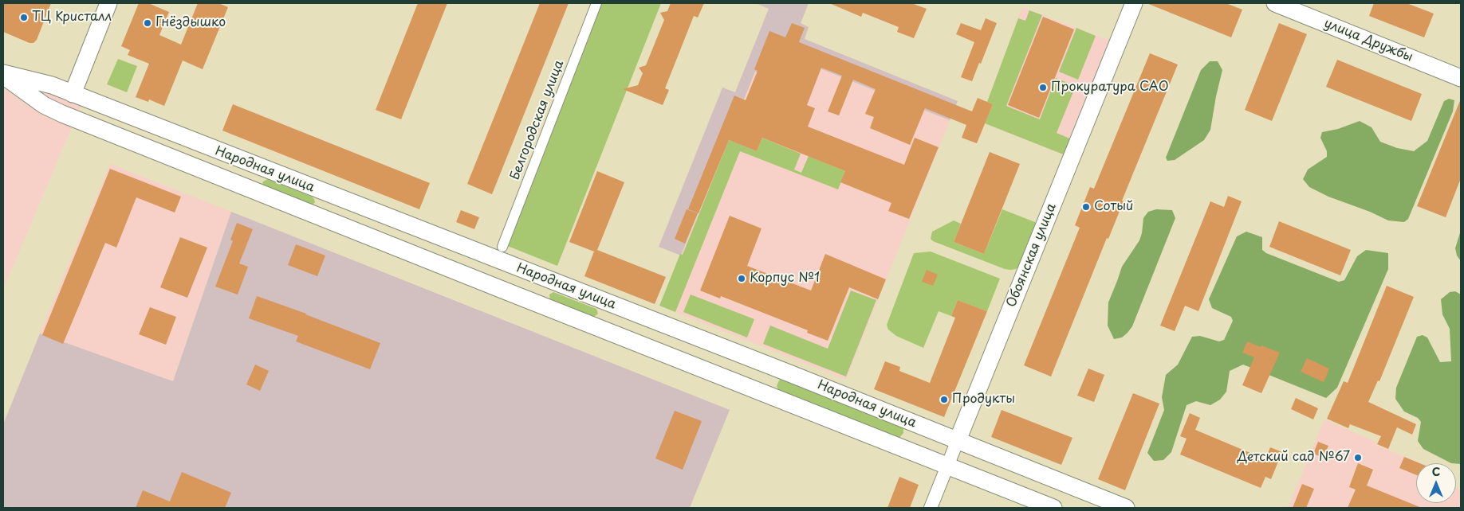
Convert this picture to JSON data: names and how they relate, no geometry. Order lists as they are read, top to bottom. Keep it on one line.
{"streets":{"street":["улица Дружбы","Белгородская улица","Народная улица","Обоянская улица"]},"crossings":[["Народная улица","Обоянская улица"]],"places":["ТЦ Кристалл","Гнёздышко","Прокуратура САО","Сотый","Корпус №1","Продукты","Детский сад №67"],"north":"top"}
